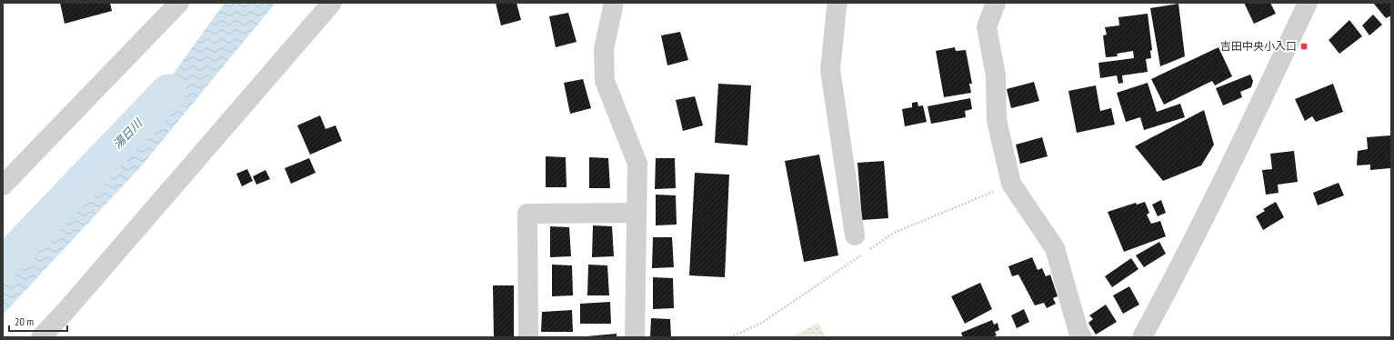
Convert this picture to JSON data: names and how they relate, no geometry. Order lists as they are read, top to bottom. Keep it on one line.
{"water":["湯日川"],"places":{"transit":["吉田中央小入口"]},"scale_bar":"20 m"}
